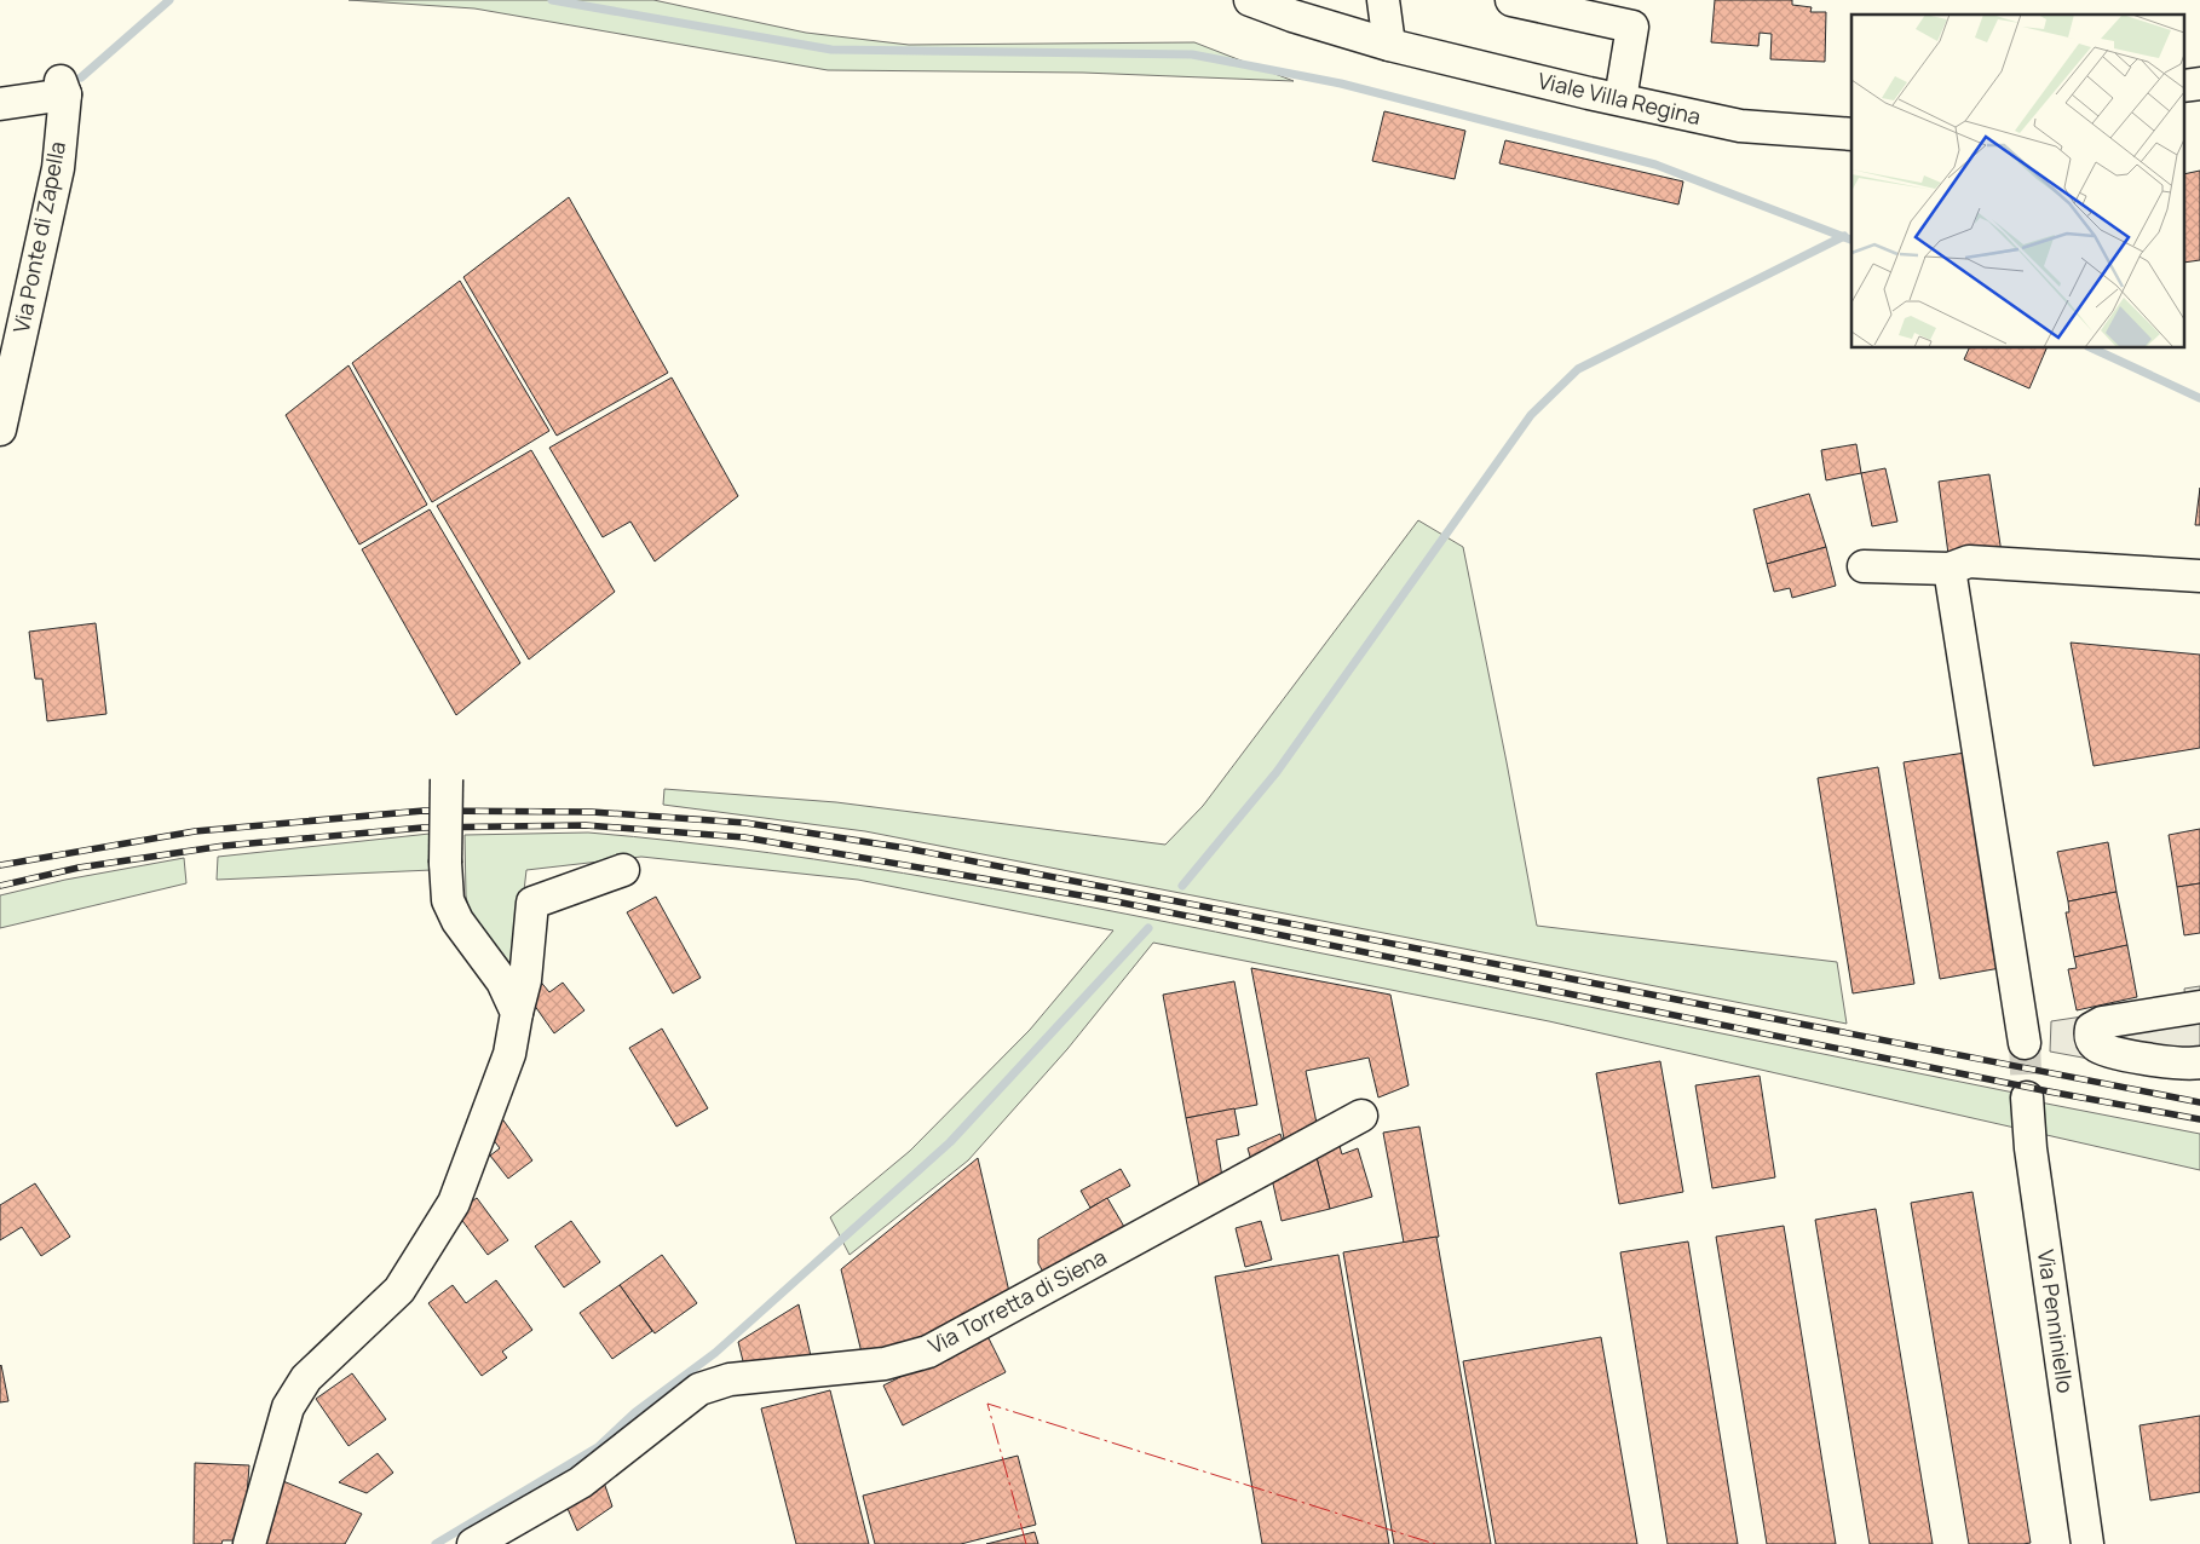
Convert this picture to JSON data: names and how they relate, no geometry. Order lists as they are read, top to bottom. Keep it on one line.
{"streets":{"street":["Viale Villa Regina","Via Ponte di Zapella","Via Torretta di Siena","Via Penniniello"]}}
